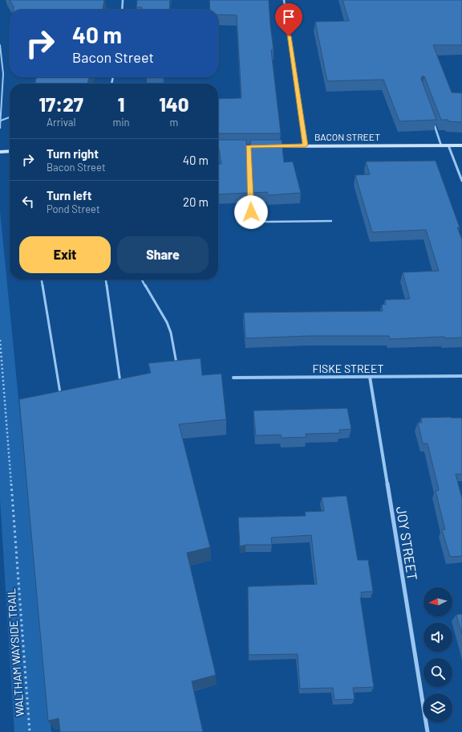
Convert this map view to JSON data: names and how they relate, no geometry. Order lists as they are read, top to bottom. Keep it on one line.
{"streets":{"main road":["BACON STREET"],"street":["FISKE STREET","JOY STREET"],"path":["WALTHAM WAYSIDE TRAIL"]},"crossings":[["FISKE STREET","JOY STREET"]],"north":"left","page":{"turn":["40 m","Bacon Street"],"eta":["17:27","Arrival","1","min","140","m"],"list":[{"name":"Turn right","note":"Bacon Street","value":"40 m"},{"name":"Turn left","note":"Pond Street","value":"20 m"}],"buttons":["Exit","Share"]}}
